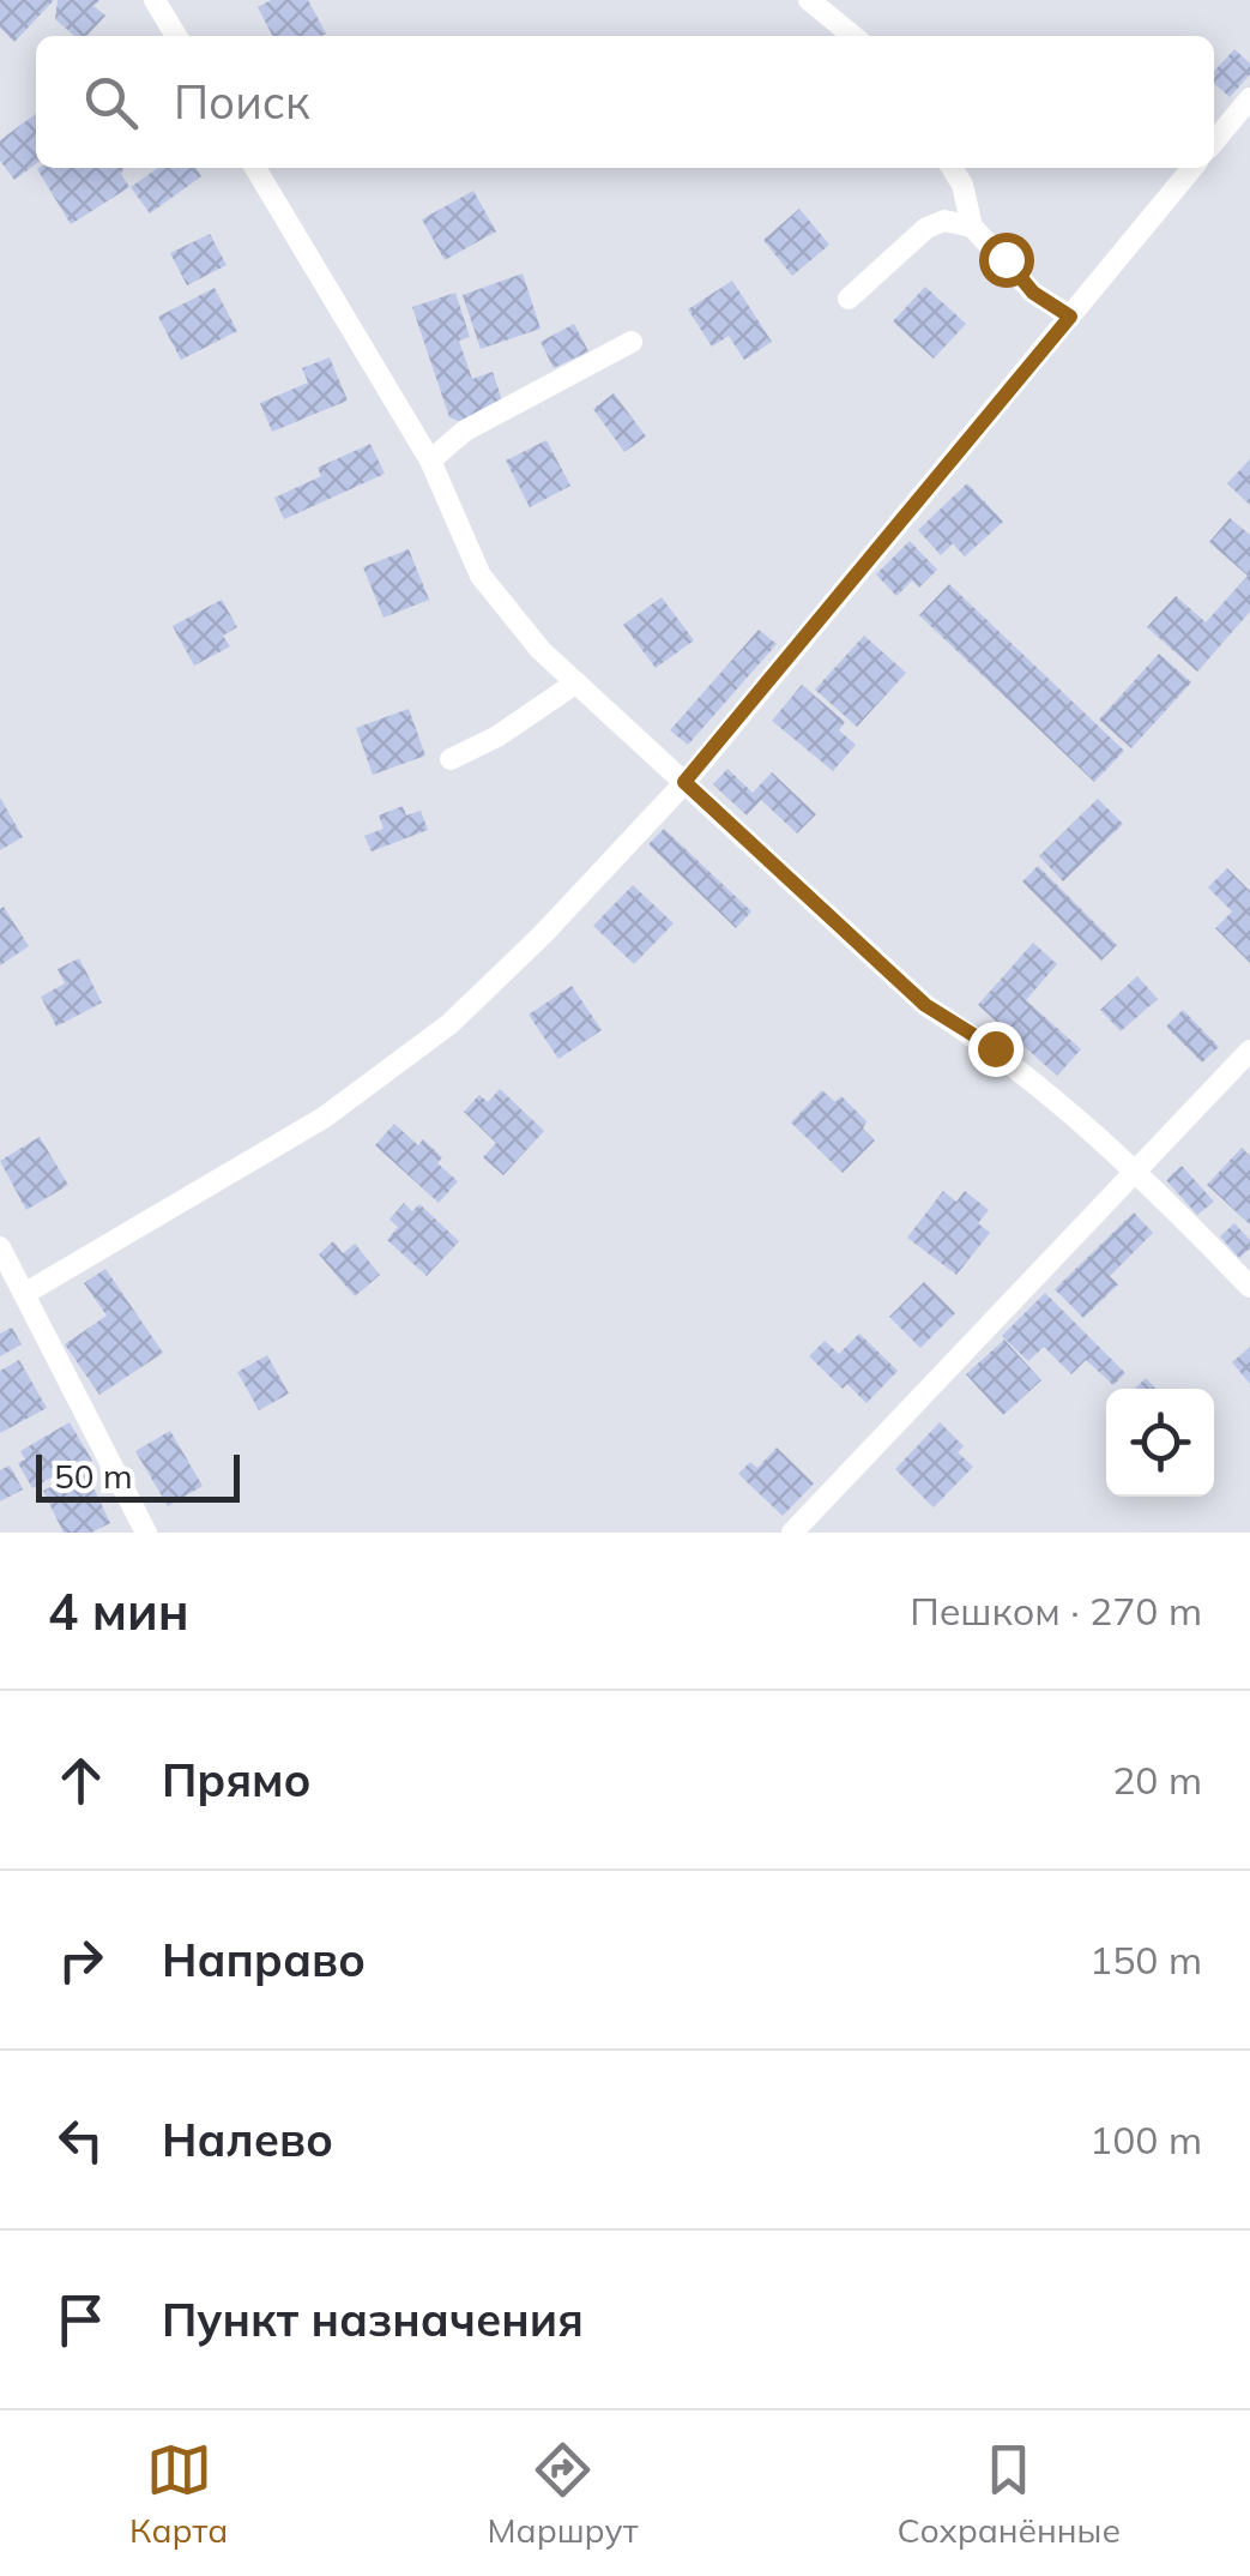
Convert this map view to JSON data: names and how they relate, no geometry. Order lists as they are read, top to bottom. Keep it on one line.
{"scale_bar":"50 m","page":{"search":"Поиск","scale":"50 m","heading":["4 мин","Пешком · 270 m"],"list":[["Прямо","20 m"],["Направо","150 m"],["Налево","100 m"],"Пункт назначения"],"nav":["Карта","Маршрут","Сохранённые"]}}
